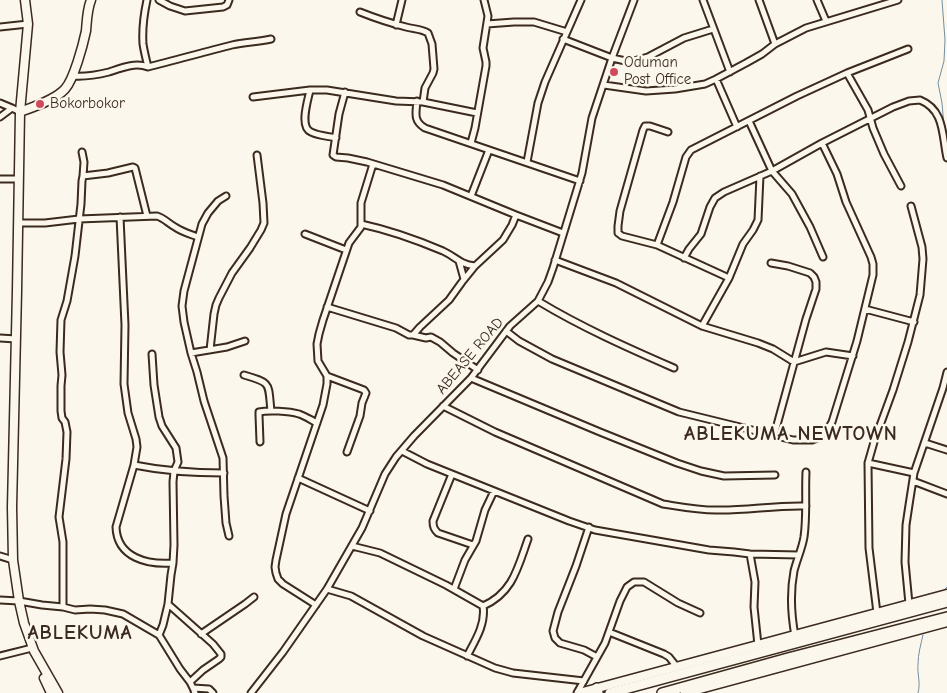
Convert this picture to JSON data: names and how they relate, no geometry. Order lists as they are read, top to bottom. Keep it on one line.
{"streets":{"street":["ABEASE ROAD"]},"districts":["ABLEKUMA NEWTOWN","ABLEKUMA"],"places":["Oduman Post Office","Bokorbokor"]}
